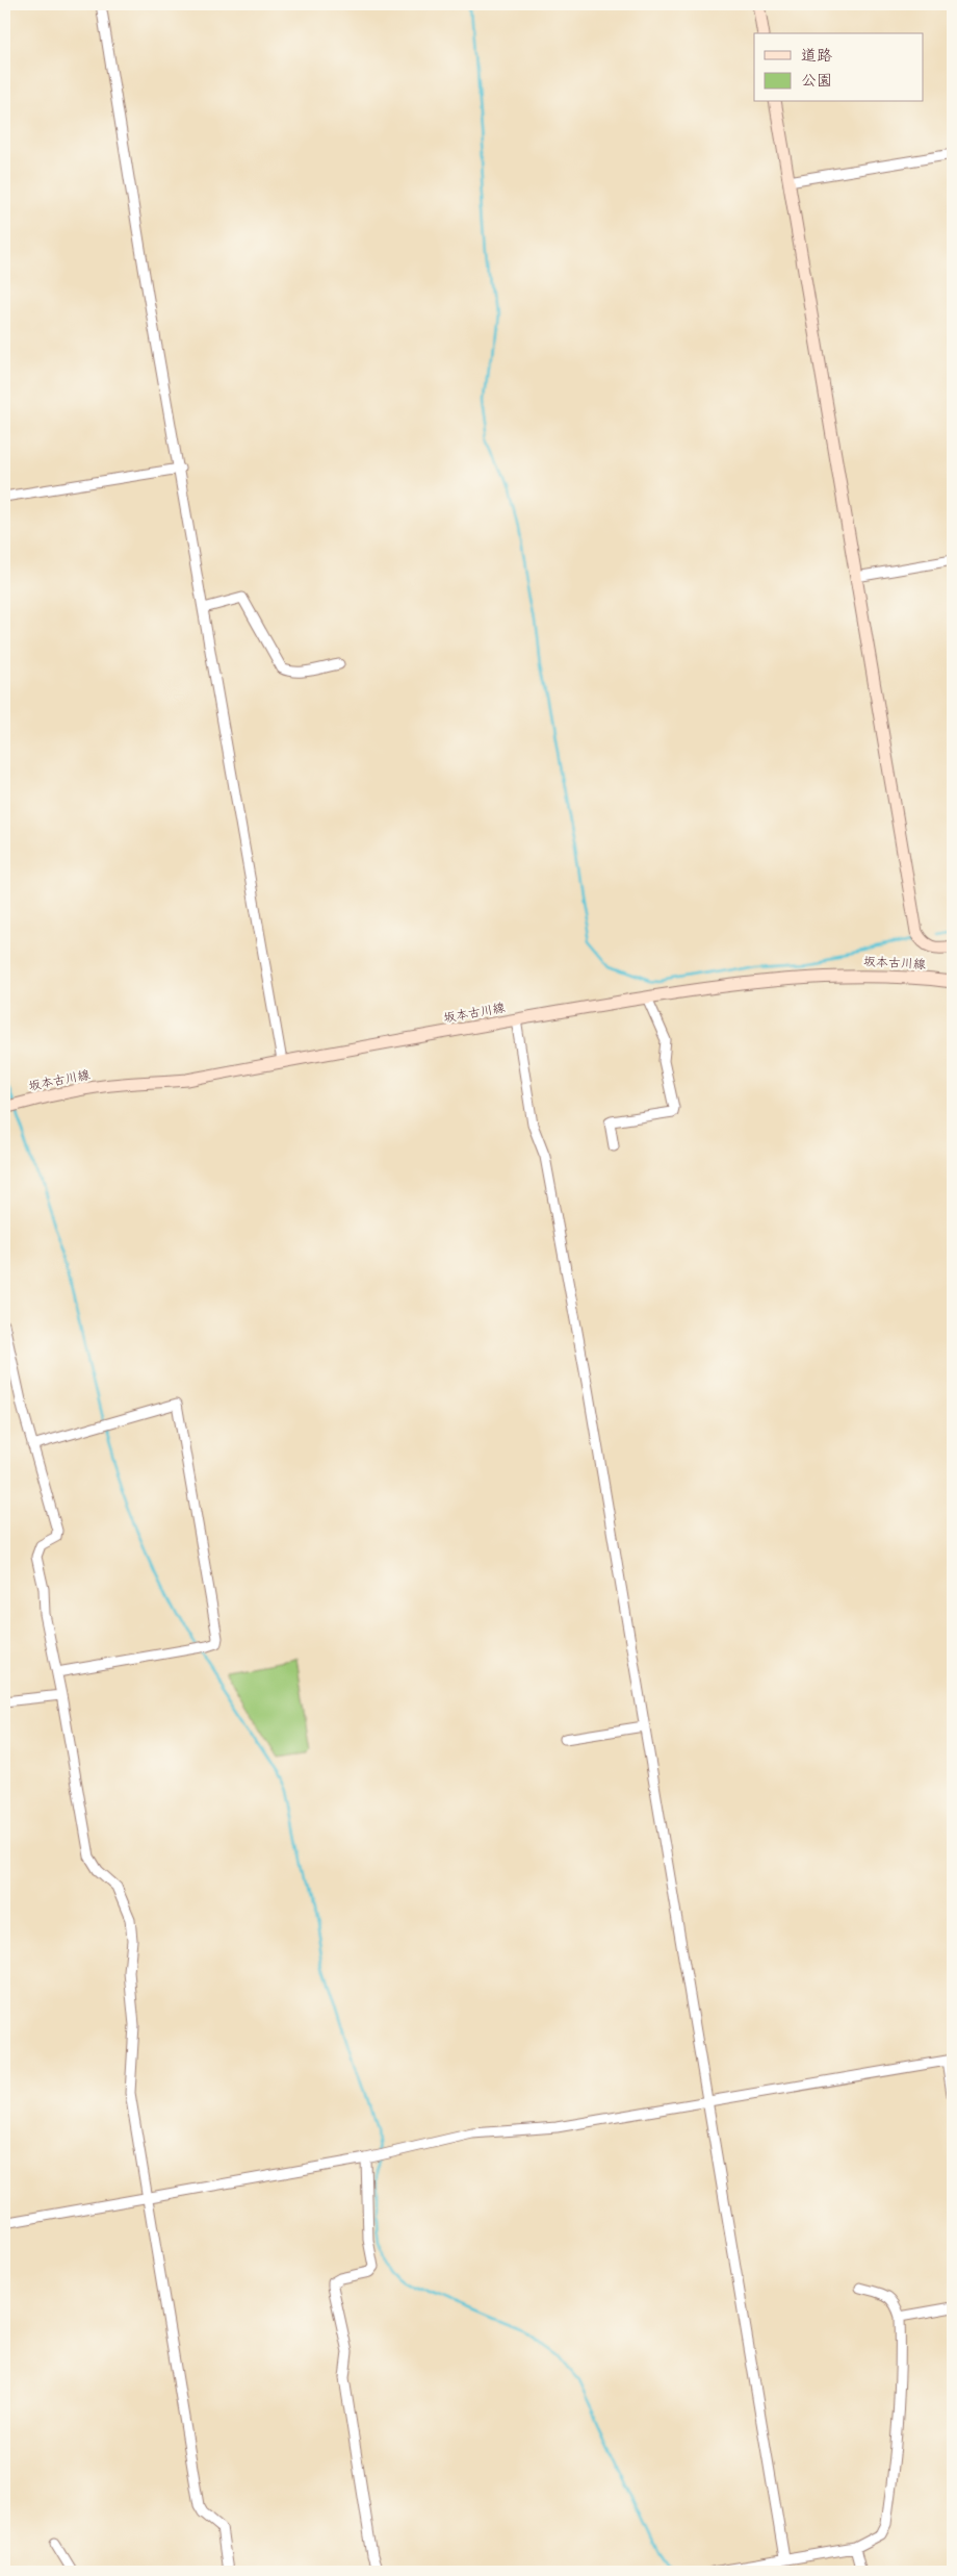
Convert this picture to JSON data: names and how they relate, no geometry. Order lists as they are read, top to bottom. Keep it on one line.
{"streets":{"main road":["坂本古川線"]},"legend":["道路","公園"]}
